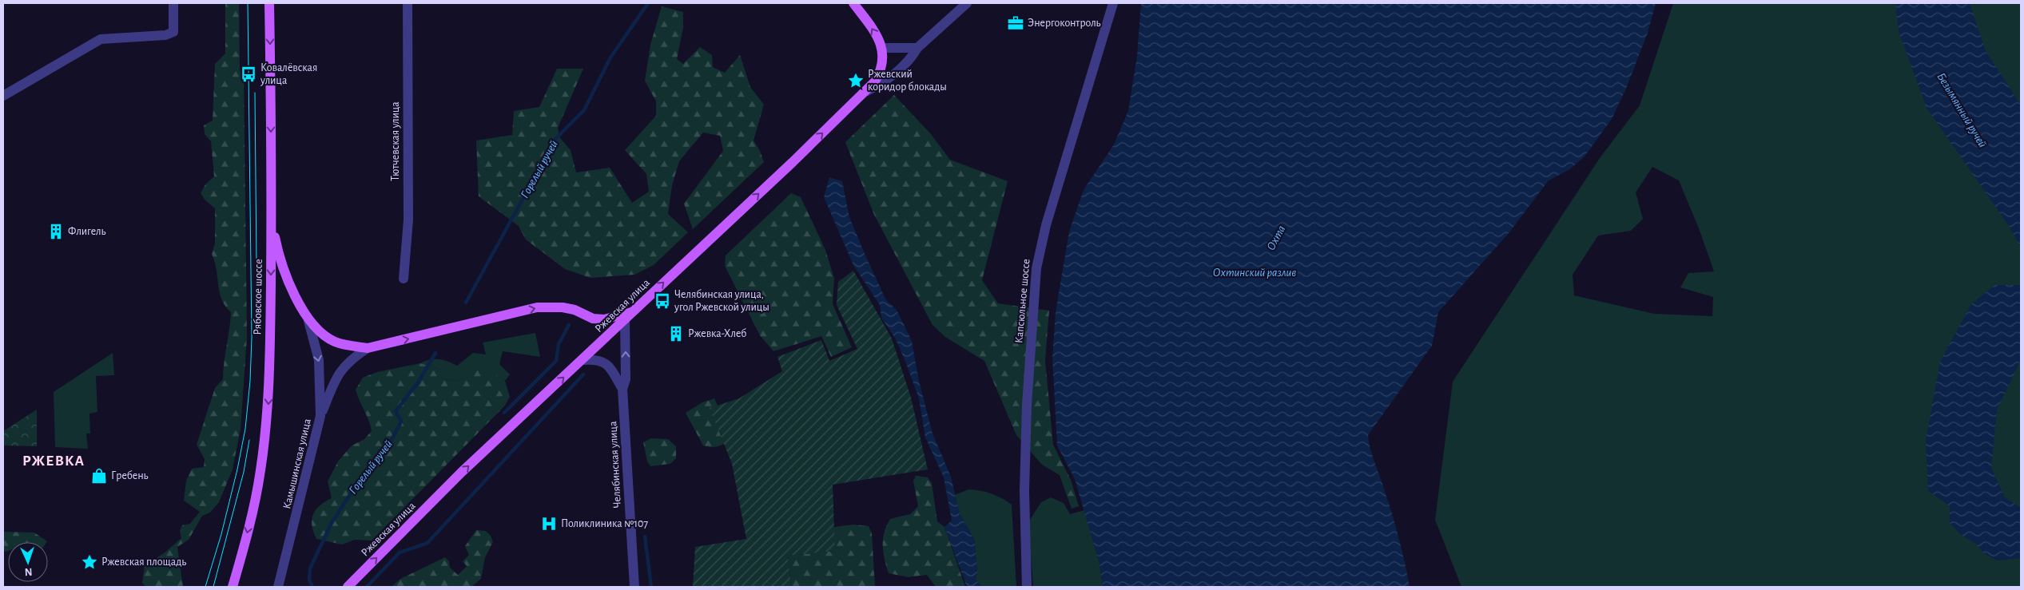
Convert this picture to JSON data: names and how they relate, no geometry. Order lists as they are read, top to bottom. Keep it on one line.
{"streets":{"main road":["Рябовское шоссе","Ржевская улица"],"street":["Тютчевская улица","Капсюльное шоссе","Камышинская улица","Челябинская улица"]},"crossings":[["Ржевская улица","Челябинская улица"]],"one_way":["Рябовское шоссе","Ржевская улица","Камышинская улица"],"districts":["РЖЕВКА"],"water":["Безымянный ручей","Горелый ручей","Охта","Охтинский разлив"],"places":{"office":["Энергоконтроль"],"bus stop":["Ковалёвская улица","Челябинская улица, угол Ржевской улицы"],"place":["Ржевский коридор блокады","Ржевская площадь"],"building":["Флигель","Ржевка-Хлеб"],"shop":["Гребень"],"hospital":["Поликлиника №107"]},"north":"bottom"}
